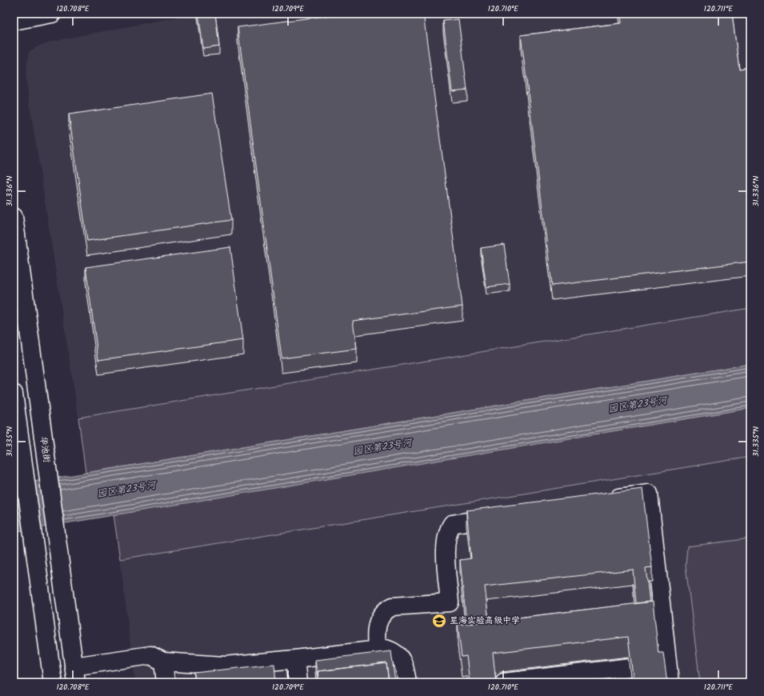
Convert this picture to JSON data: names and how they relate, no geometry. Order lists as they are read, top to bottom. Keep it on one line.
{"streets":{"main road":["华池街"]},"water":["园区第23号河"],"places":{"school or university":["星海实验高级中学"]},"coordinates":["120.708°E","120.709°E","120.710°E","120.711°E","31.336°N","31.335°N"]}
